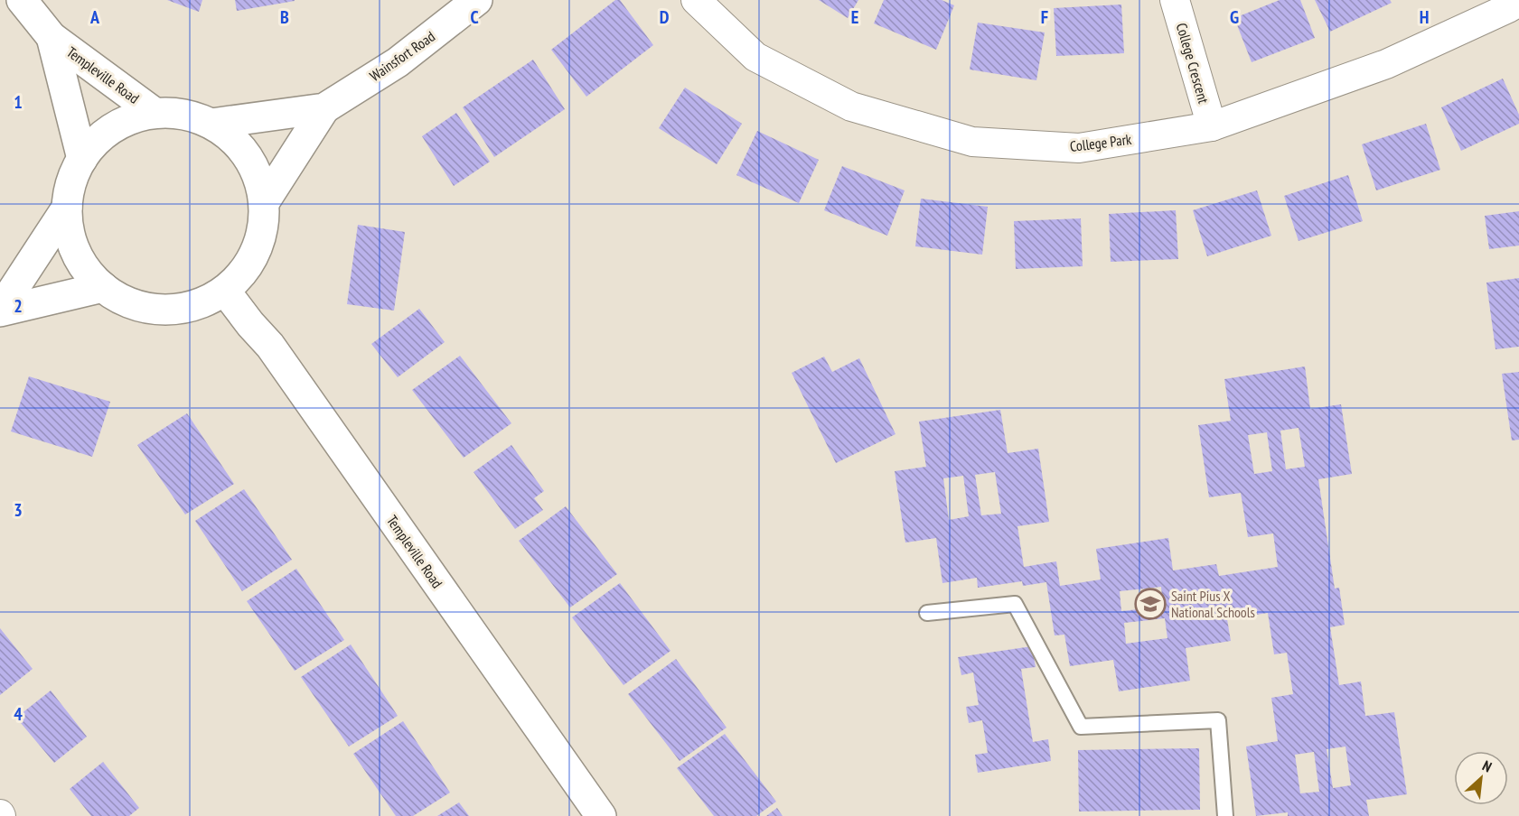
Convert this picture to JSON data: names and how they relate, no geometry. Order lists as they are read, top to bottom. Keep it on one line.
{"streets":{"main road":["Wainsfort Road","Templeville Road"],"street":["College Crescent","College Park"]},"crossings":[["College Crescent","College Park"]],"places":{"school or university":["Saint Pius X National Schools"]},"north":"top right","grid":{"columns":["A","B","C","D","E","F","G","H"],"rows":["1","2","3","4"]}}
